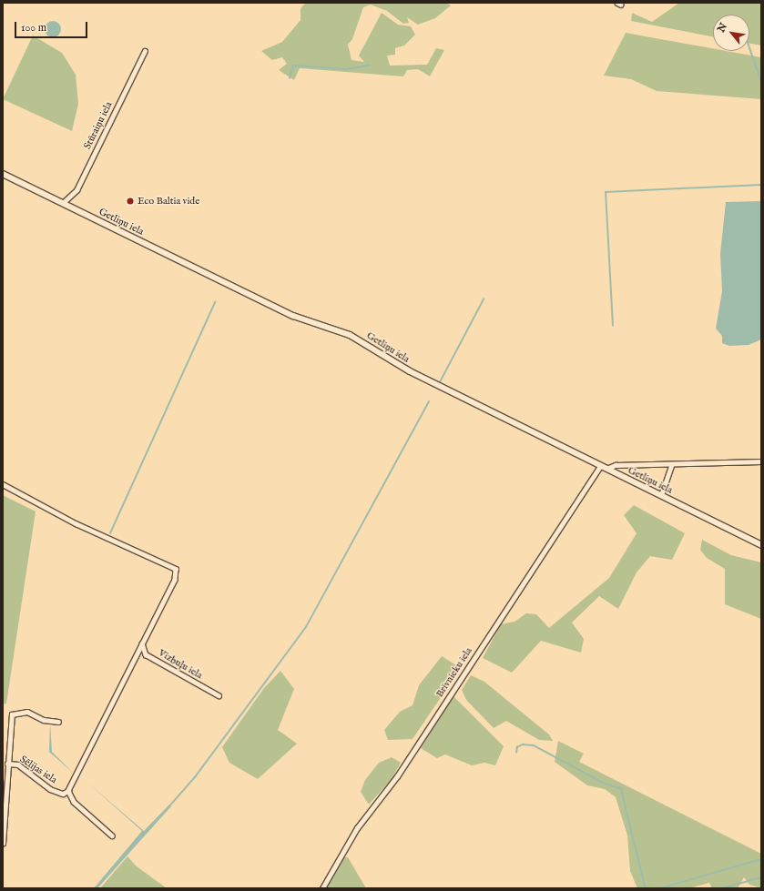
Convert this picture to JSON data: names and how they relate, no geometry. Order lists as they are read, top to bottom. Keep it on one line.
{"streets":{"street":["Stūraiņu iela","Getliņu iela","Vizbuļu iela","Brīvnieku iela","Sēlijas iela"]},"crossings":[["Stūraiņu iela","Getliņu iela"],["Getliņu iela","Brīvnieku iela"]],"places":["Eco Baltia vide"],"scale_bar":"100 m","north":"top left"}
